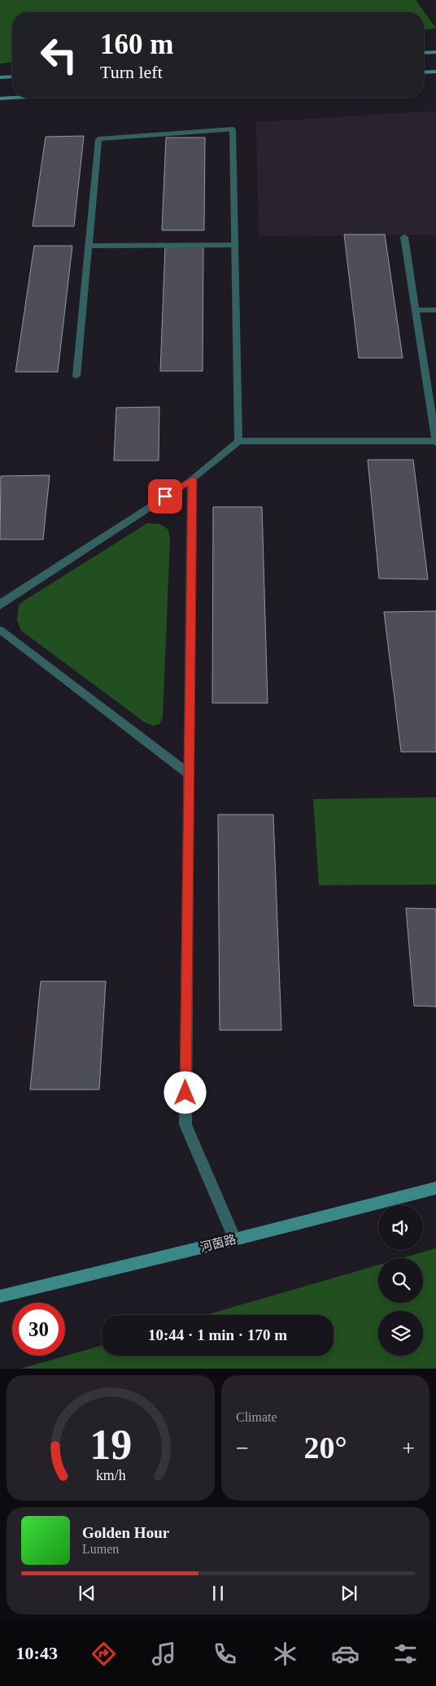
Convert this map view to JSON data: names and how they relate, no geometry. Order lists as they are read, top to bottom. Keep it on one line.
{"streets":{"street":["河茵路"]},"page":{"turn":["160 m","Turn left"],"limit":"30","trip":"10:44 · 1 min · 170 m","tile":"Climate","heat":["−","20°","+"],"song":["Golden Hour","Lumen"],"tabs":"10:43","gauge":["19","km/h"]}}
